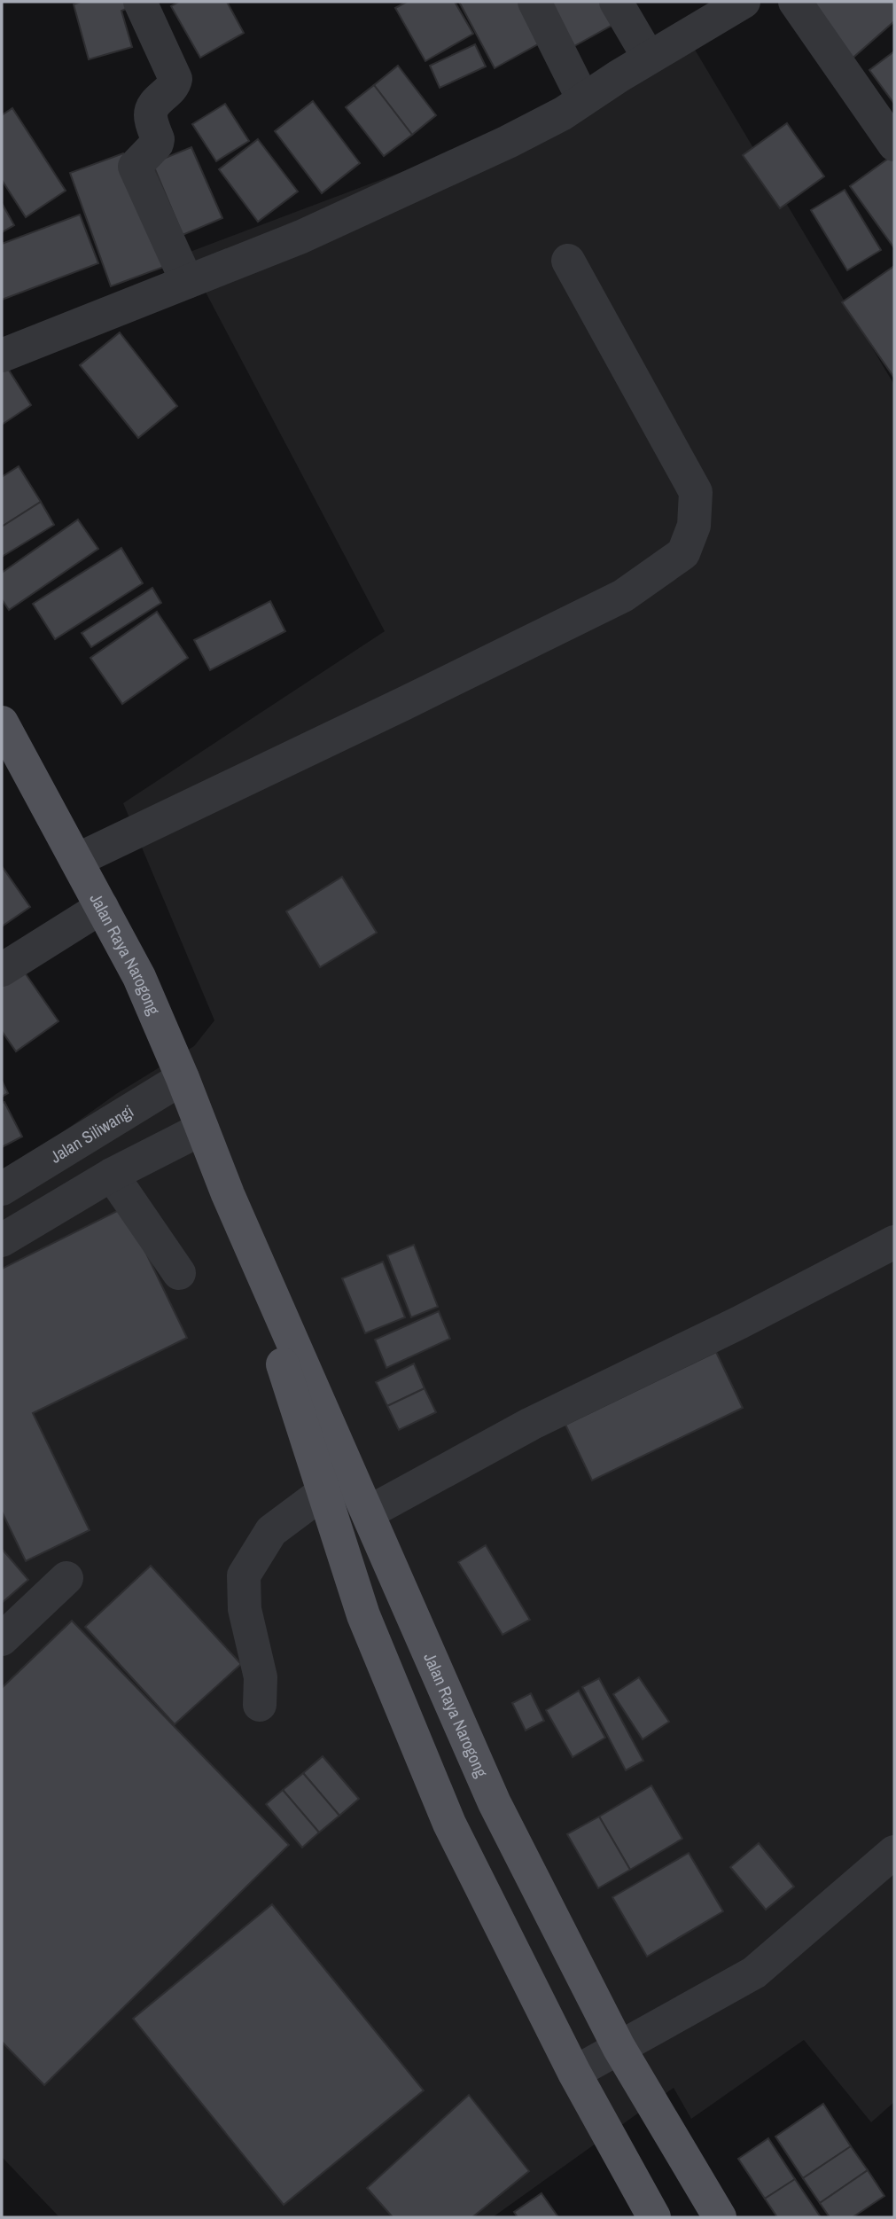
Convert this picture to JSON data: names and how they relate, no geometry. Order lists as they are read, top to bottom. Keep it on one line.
{"streets":{"main road":["Jalan Raya Narogong"],"street":["Jalan Siliwangi"]},"crossings":[["Jalan Raya Narogong","Jalan Siliwangi"]]}
